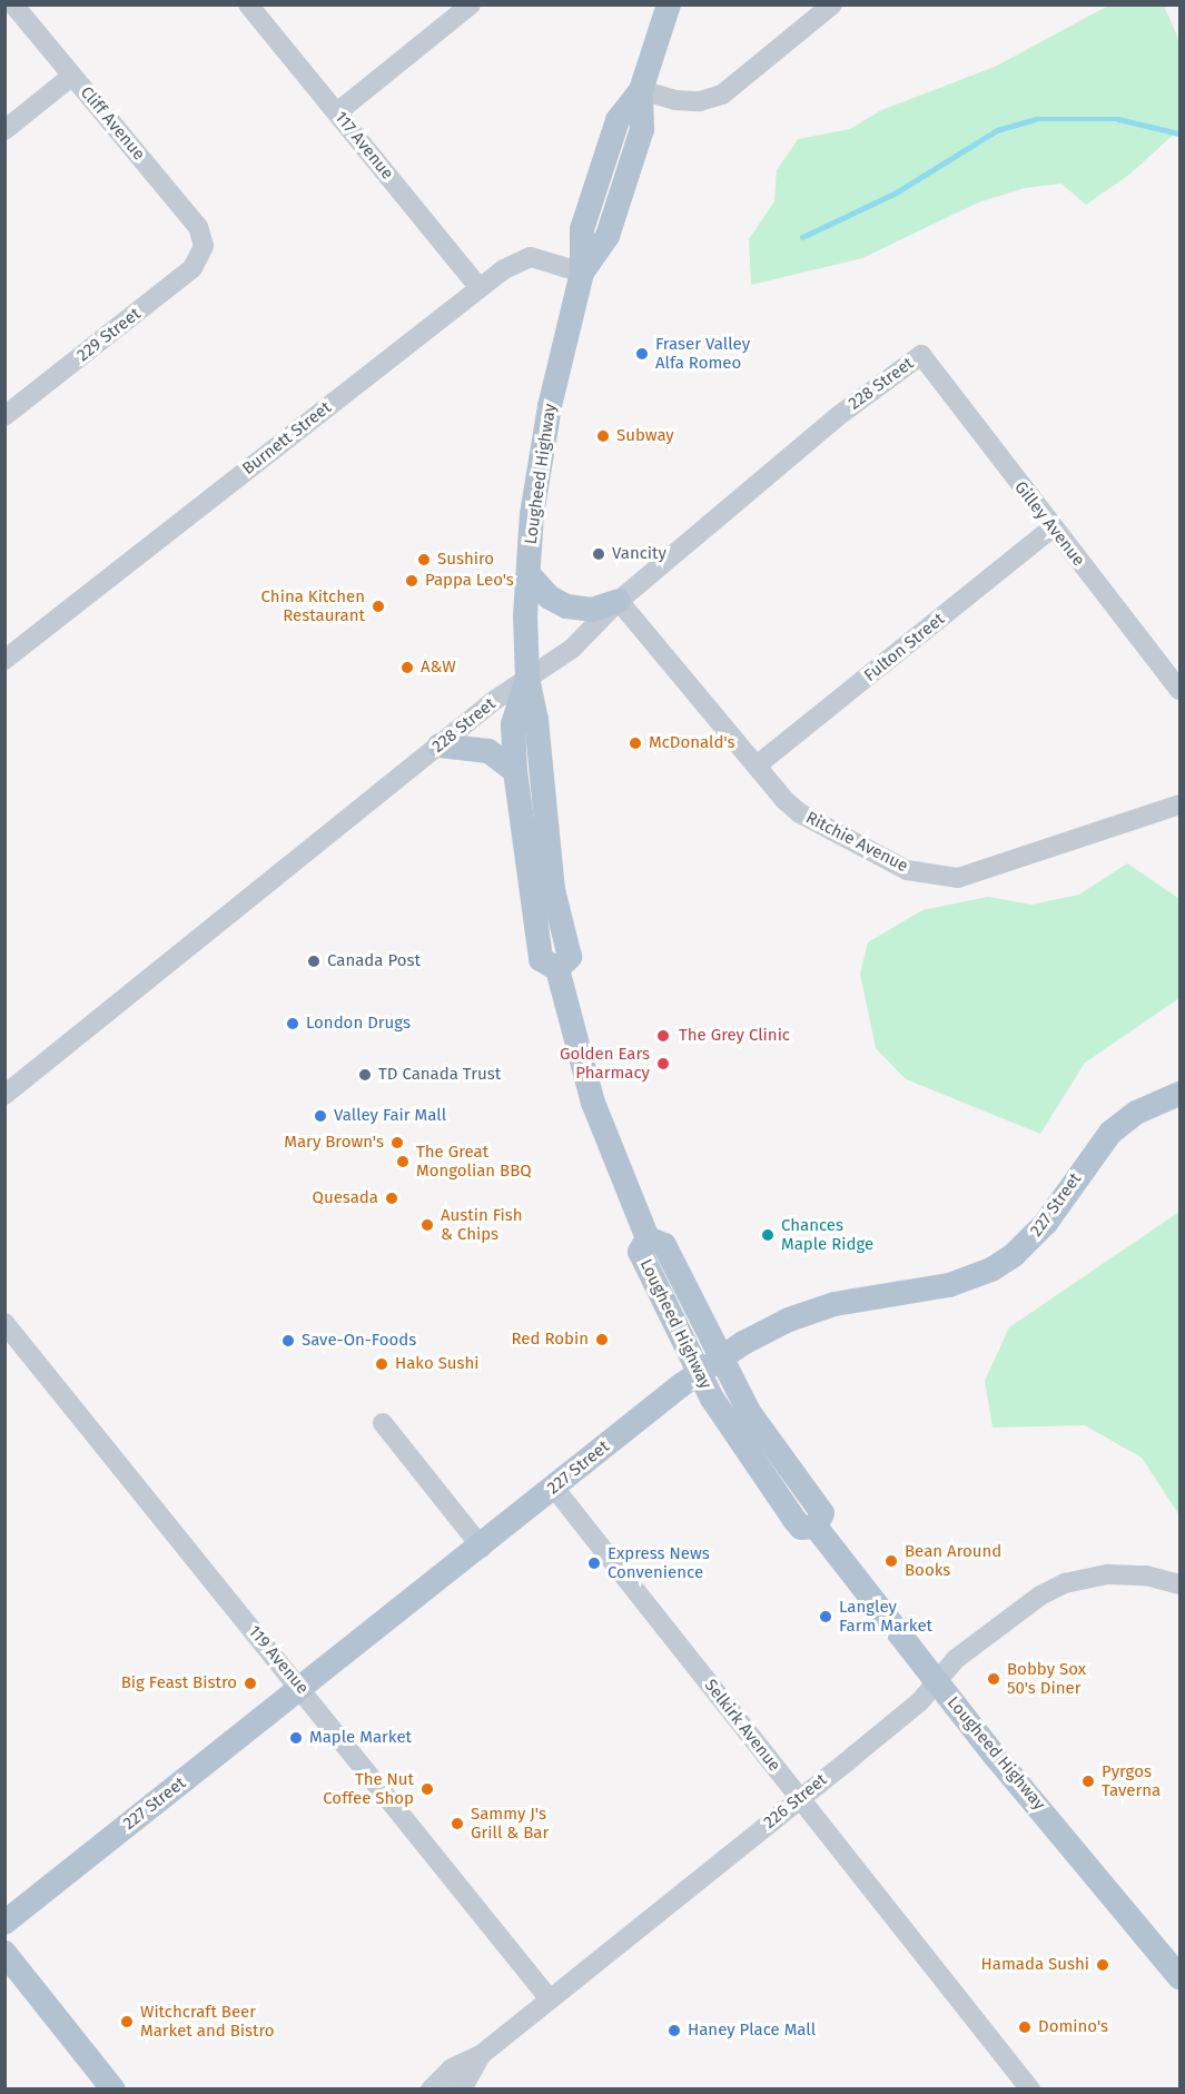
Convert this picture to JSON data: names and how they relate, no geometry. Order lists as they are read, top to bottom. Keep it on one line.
{"streets":{"main road":["Lougheed Highway","227 Street"],"street":["Cliff Avenue","117 Avenue","229 Street","228 Street","Burnett Street","Gilley Avenue","Fulton Street","Ritchie Avenue","119 Avenue","Selkirk Avenue","226 Street"]},"crossings":[["Cliff Avenue","229 Street"],["117 Avenue","Burnett Street"],["228 Street","Lougheed Highway"],["228 Street","Gilley Avenue"],["228 Street","Ritchie Avenue"],["Burnett Street","Lougheed Highway"],["Lougheed Highway","227 Street"],["Lougheed Highway","226 Street"],["Gilley Avenue","Fulton Street"],["Fulton Street","Ritchie Avenue"],["227 Street","119 Avenue"],["227 Street","Selkirk Avenue"],["119 Avenue","226 Street"],["Selkirk Avenue","226 Street"]],"places":["Fraser Valley Alfa Romeo","Subway","Vancity","Sushiro","Pappa Leo's","China Kitchen Restaurant","A&W","McDonald's","Canada Post","London Drugs","The Grey Clinic","Golden Ears Pharmacy","TD Canada Trust","Valley Fair Mall","Mary Brown's","The Great Mongolian BBQ","Quesada","Austin Fish & Chips","Chances Maple Ridge","Red Robin","Save-On-Foods","Hako Sushi","Bean Around Books","Express News Convenience","Langley Farm Market","Bobby Sox 50's Diner","Big Feast Bistro","Maple Market","Pyrgos Taverna","The Nut Coffee Shop","Sammy J's Grill & Bar","Hamada Sushi","Witchcraft Beer Market and Bistro","Domino's","Haney Place Mall"]}
